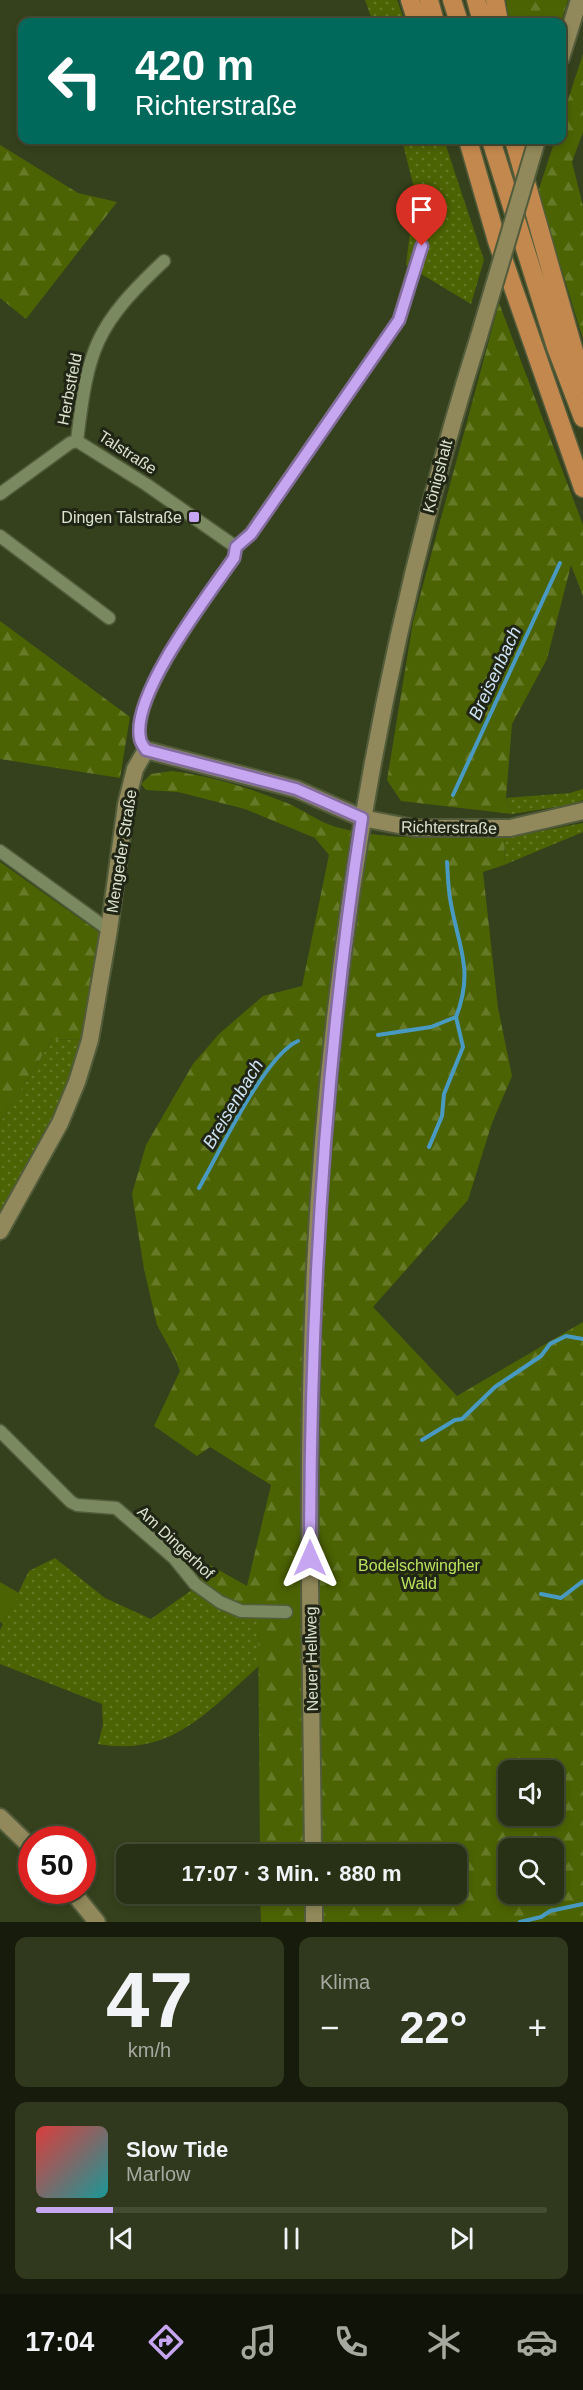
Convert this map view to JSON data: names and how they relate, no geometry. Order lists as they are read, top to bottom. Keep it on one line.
{"streets":{"main road":["Königshalt","Richterstraße","Mengeder Straße","Neuer Hellweg"],"street":["Herbstfeld","Talstraße","Am Dingerhof"]},"crossings":[["Herbstfeld","Talstraße"],["Königshalt","Richterstraße"],["Königshalt","Neuer Hellweg"],["Richterstraße","Mengeder Straße"],["Richterstraße","Neuer Hellweg"]],"water":["Breisenbach"],"parks":["Bodelschwingher Wald"],"places":{"transit":["Dingen Talstraße"]},"page":{"turn":["420 m","Richterstraße"],"limit":"50","trip":"17:07 · 3 Min. · 880 m","tile":[["47","km/h"],"Klima"],"heat":["−","22°","+"],"song":["Slow Tide","Marlow"],"tabs":"17:04"}}
